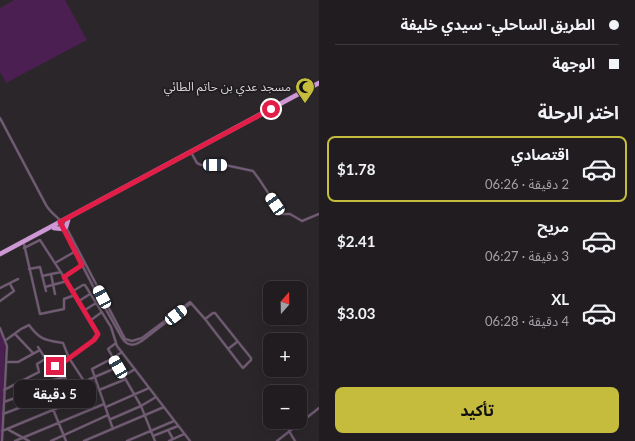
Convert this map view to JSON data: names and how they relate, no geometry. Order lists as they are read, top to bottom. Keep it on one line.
{"places":{"mosque":["مسجد عدي بن حاتم الطائي"]},"north":"top","page":{"banner":["الطريق الساحلي- سيدي خليفة","الوجهة"],"heading":"اختر الرحلة","list":[{"name":"اقتصادي","note":"2 دقيقة · 06:26","value":"$1.78"},{"name":"مريح","note":"3 دقيقة · 06:27","value":"$2.41"},{"name":"XL","note":"4 دقيقة · 06:28","value":"$3.03"}],"map_buttons":["+","−"],"buttons":"تأكيد","bubble":"5 دقيقة"}}
